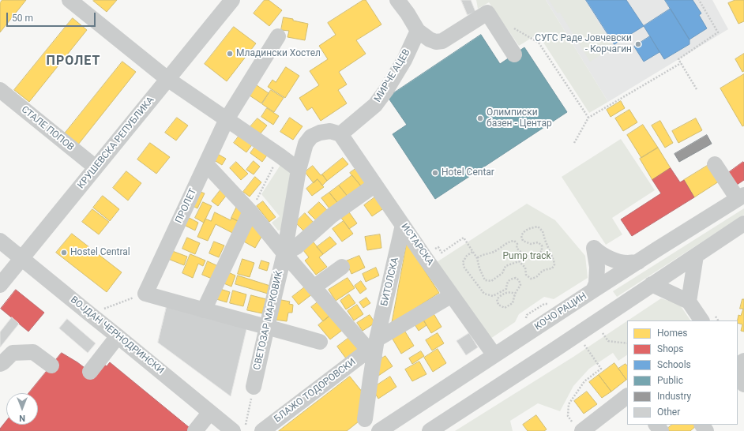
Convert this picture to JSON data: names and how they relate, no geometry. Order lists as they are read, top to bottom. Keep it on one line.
{"streets":{"street":["МИРЧЕ АЦЕВ","СТАЛЕ ПОПОВ","КРУШЕВСКА РЕПУБЛИКА","ПРОЛЕТ","ИСТАРСКА","БИТОЛСКА","КОЧО РАЦИН","СВЕТОЗАР МАРКОВИЌ","ВОЈДАН ЧЕРНОДРИНСКИ","БЛАЖО ТОДОРОВСКИ"]},"crossings":[["МИРЧЕ АЦЕВ","ИСТАРСКА"],["СТАЛЕ ПОПОВ","КРУШЕВСКА РЕПУБЛИКА"],["КРУШЕВСКА РЕПУБЛИКА","ВОЈДАН ЧЕРНОДРИНСКИ"],["ИСТАРСКА","БИТОЛСКА"],["ИСТАРСКА","КОЧО РАЦИН"],["БИТОЛСКА","БЛАЖО ТОДОРОВСКИ"]],"districts":["ПРОЛЕТ"],"parks":["Pump track"],"places":["СУГС Раде Јовчевски - Корчагин","Младински Хостел","Олимписки базен - Центар","Hotel Centar","Hostel Central"],"legend":["Homes","Shops","Schools","Public","Industry","Other"],"scale_bar":"50 m","north":"bottom"}
